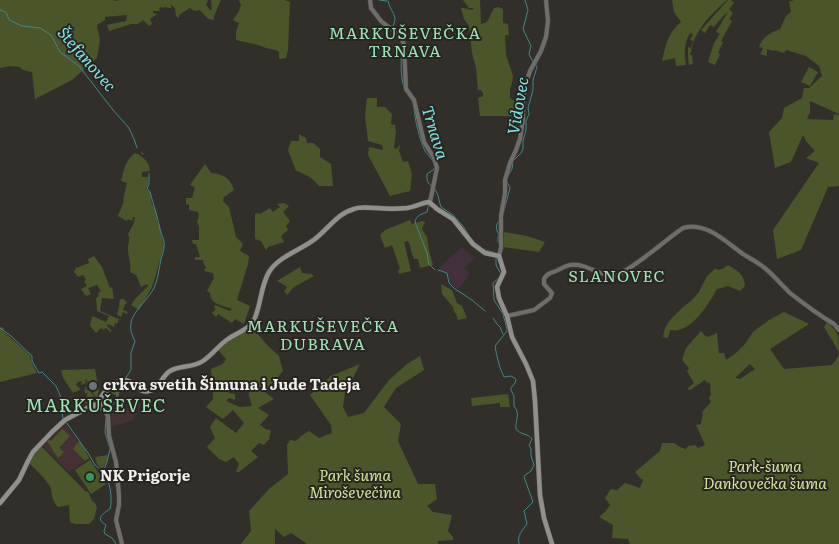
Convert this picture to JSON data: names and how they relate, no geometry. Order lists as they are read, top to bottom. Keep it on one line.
{"districts":["MARKUŠEVEČKA TRNAVA","SLANOVEC","MARKUŠEVEČKA DUBRAVA","MARKUŠEVEC"],"water":["Štefanovec","Vidovec","Trnava"],"parks":["Park-šuma Dankovečka šuma","Park šuma Miroševečina"],"places":["crkva svetih Šimuna i Jude Tadeja","NK Prigorje"]}
